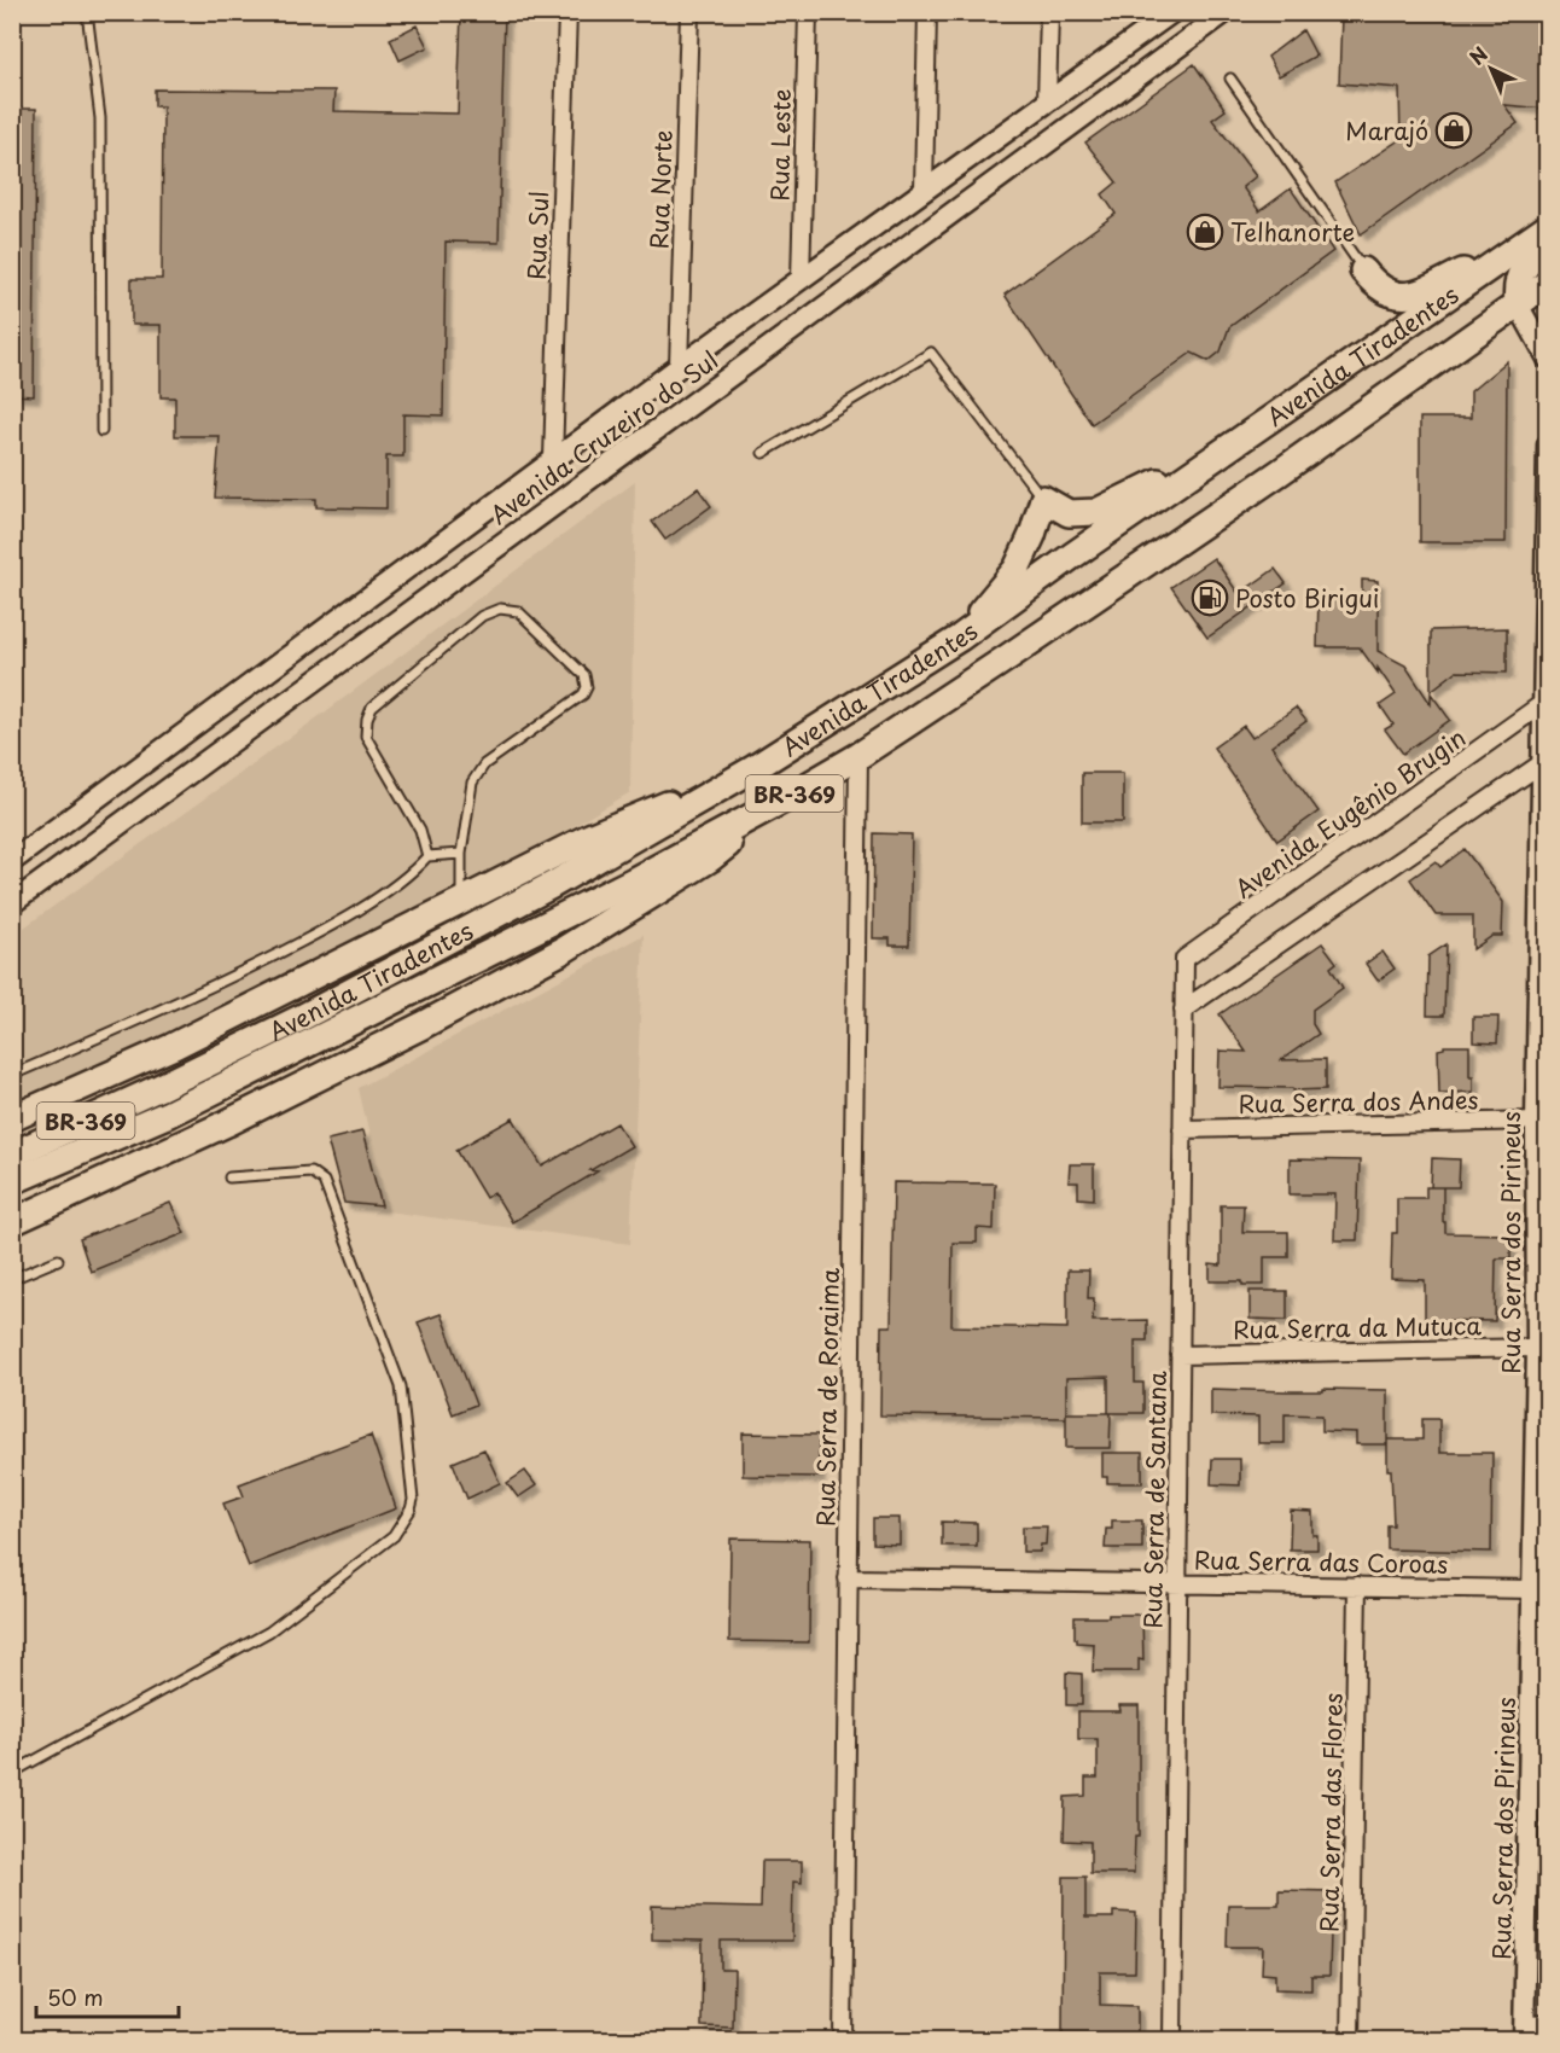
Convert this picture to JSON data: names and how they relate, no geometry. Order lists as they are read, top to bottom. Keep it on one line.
{"streets":{"highway":["Avenida Tiradentes","BR-369"],"street":["Rua Leste","Rua Norte","Rua Sul","Avenida Cruzeiro do Sul","Avenida Eugênio Brugin","Rua Serra dos Andes","Rua Serra dos Pirineus","Rua Serra da Mutuca","Rua Serra de Roraima","Rua Serra de Santana","Rua Serra das Coroas","Rua Serra das Flores"]},"crossings":[["Rua Leste","Avenida Cruzeiro do Sul"],["Rua Norte","Avenida Cruzeiro do Sul"],["Rua Sul","Avenida Cruzeiro do Sul"],["Avenida Tiradentes","Rua Serra de Roraima"],["Avenida Eugênio Brugin","Rua Serra dos Pirineus"],["Avenida Eugênio Brugin","Rua Serra de Santana"],["Rua Serra dos Andes","Rua Serra dos Pirineus"],["Rua Serra dos Andes","Rua Serra de Santana"],["Rua Serra dos Pirineus","Rua Serra da Mutuca"],["Rua Serra dos Pirineus","Rua Serra das Coroas"],["Rua Serra da Mutuca","Rua Serra de Santana"],["Rua Serra de Roraima","Rua Serra das Coroas"],["Rua Serra de Santana","Rua Serra das Coroas"],["Rua Serra das Coroas","Rua Serra das Flores"]],"places":{"shop":["Marajó","Telhanorte"],"fuel station":["Posto Birigui"]},"scale_bar":"50 m","north":"top left"}
